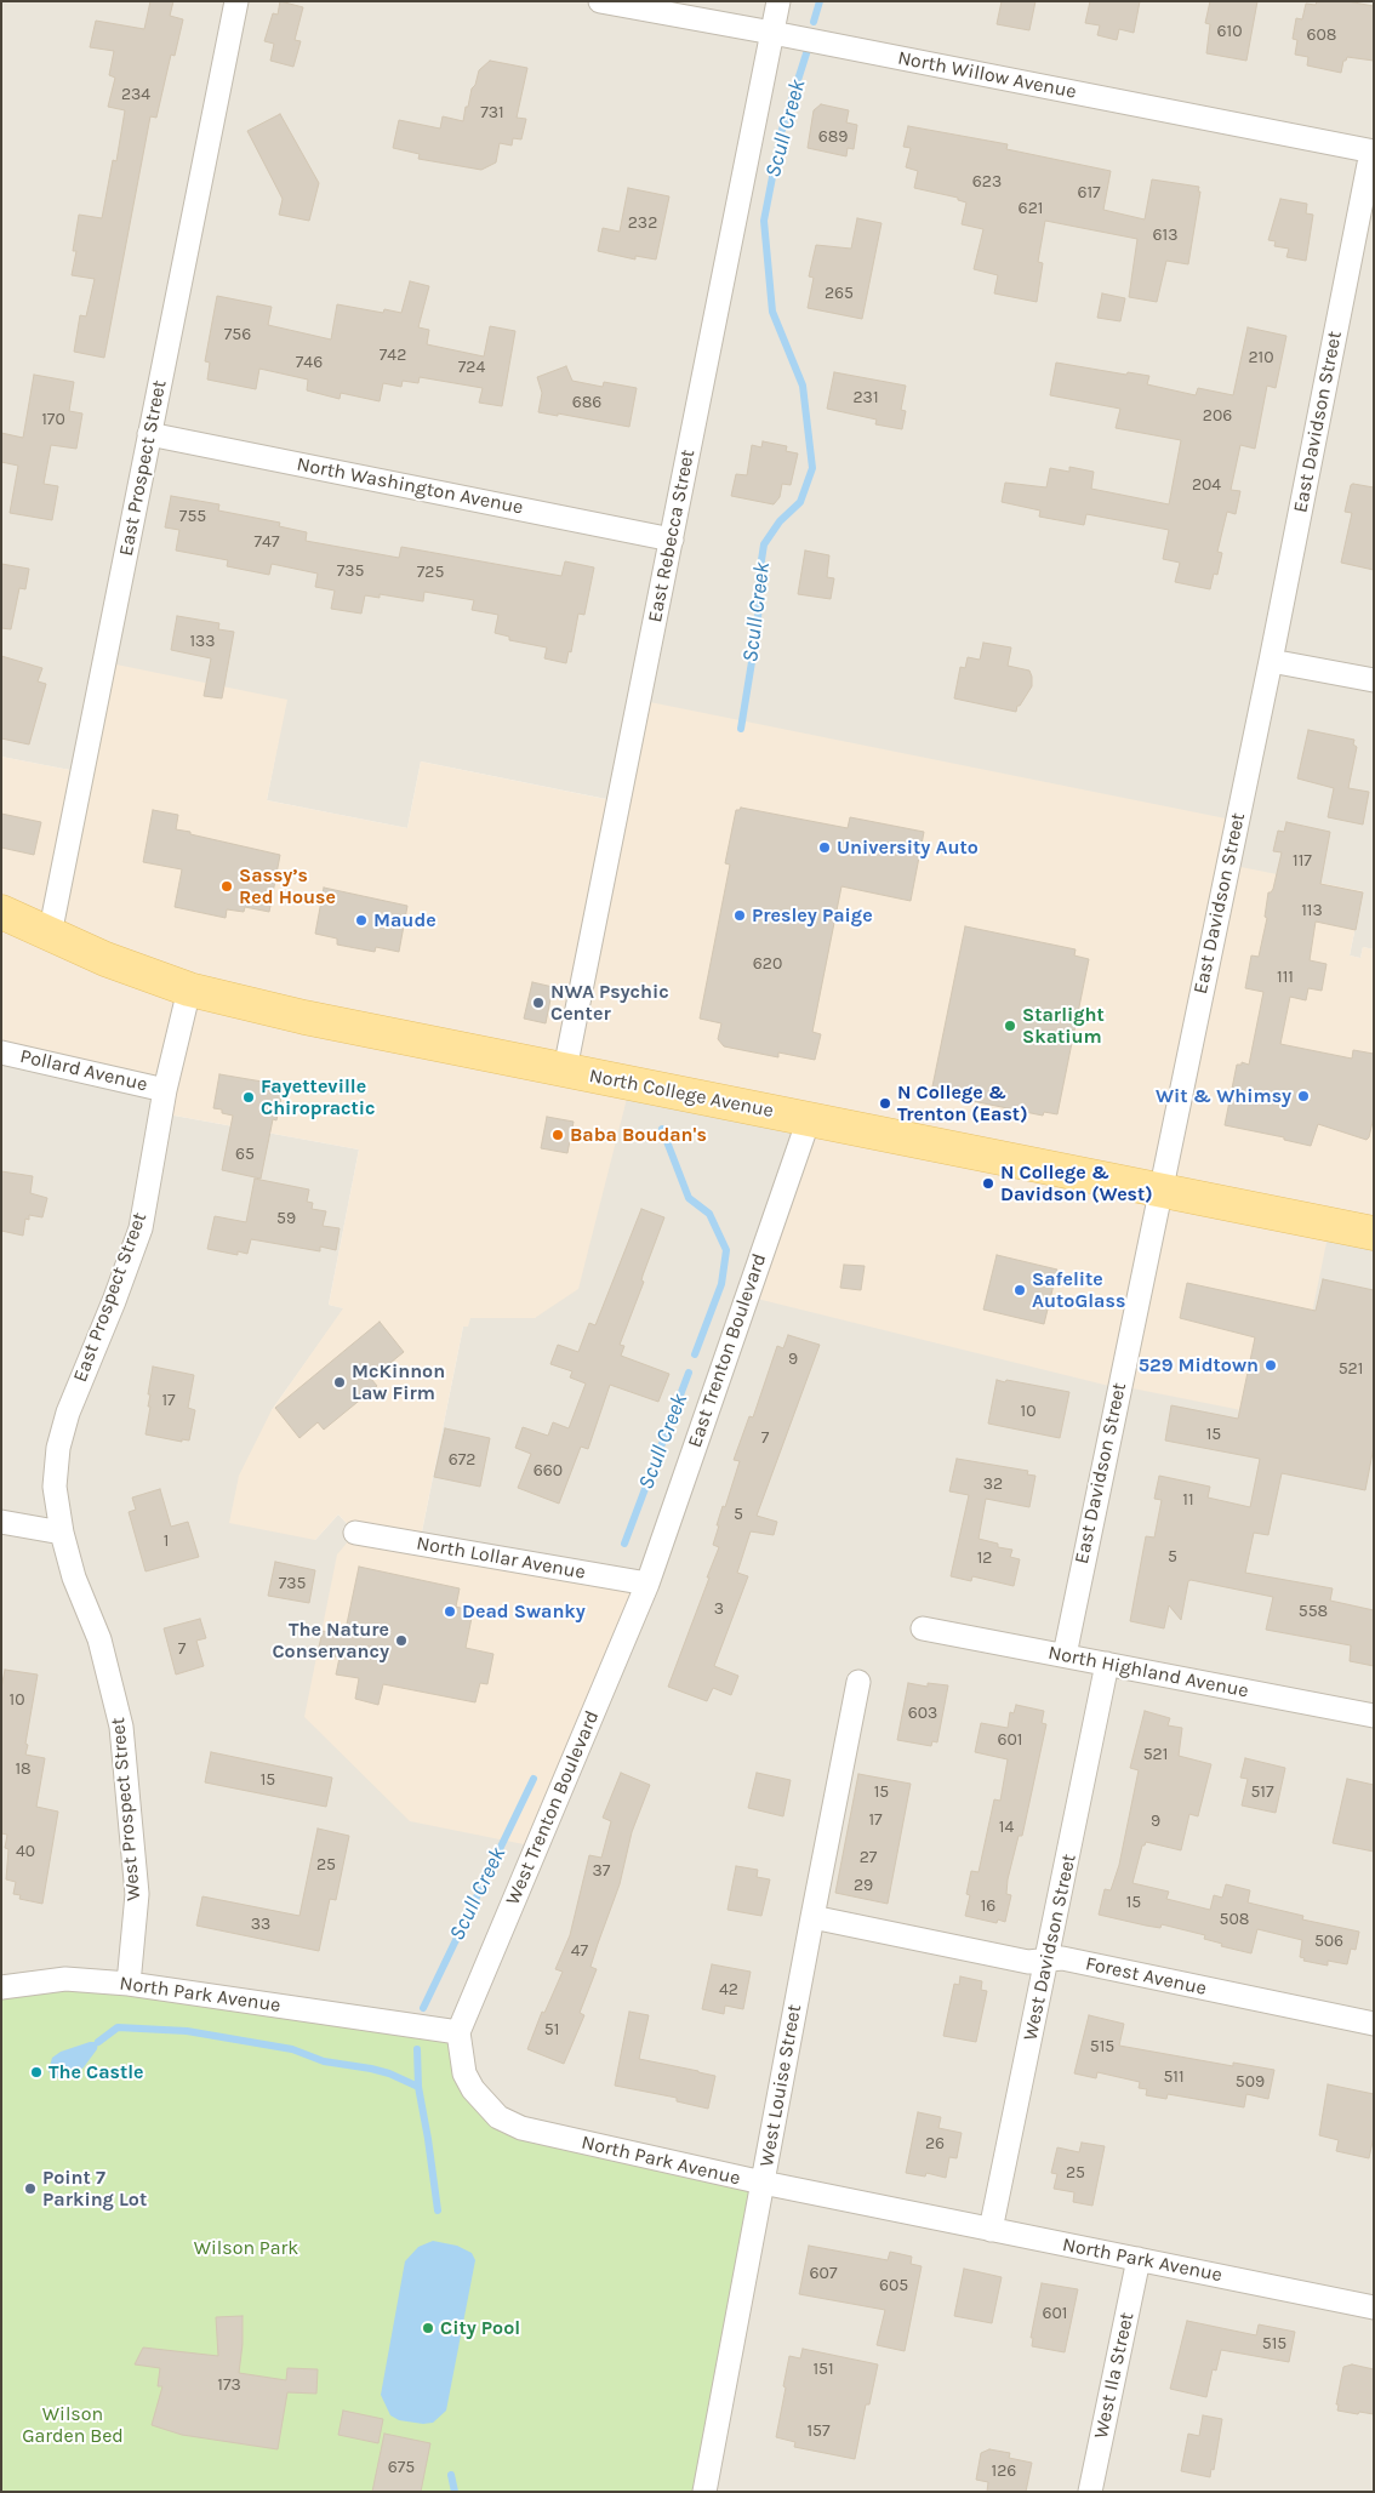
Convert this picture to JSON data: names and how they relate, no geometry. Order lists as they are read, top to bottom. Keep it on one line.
{"streets":{"main road":["North College Avenue"],"street":["North Willow Avenue","East Davidson Street","East Prospect Street","North Washington Avenue","East Rebecca Street","Pollard Avenue","East Trenton Boulevard","North Lollar Avenue","North Highland Avenue","West Trenton Boulevard","West Prospect Street","West Davidson Street","Forest Avenue","North Park Avenue","West Louise Street","West Ila Street"]},"crossings":[["North Willow Avenue","East Davidson Street"],["North Willow Avenue","East Rebecca Street"],["East Davidson Street","North College Avenue"],["East Davidson Street","North Highland Avenue"],["East Prospect Street","North Washington Avenue"],["East Prospect Street","Pollard Avenue"],["East Prospect Street","North College Avenue"],["East Prospect Street","West Prospect Street"],["North Washington Avenue","East Rebecca Street"],["East Rebecca Street","North College Avenue"],["North College Avenue","East Trenton Boulevard"],["East Trenton Boulevard","North Lollar Avenue"],["East Trenton Boulevard","West Trenton Boulevard"],["North Lollar Avenue","West Trenton Boulevard"],["North Highland Avenue","West Davidson Street"],["West Trenton Boulevard","North Park Avenue"],["West Prospect Street","North Park Avenue"],["West Davidson Street","Forest Avenue"],["West Davidson Street","North Park Avenue"],["Forest Avenue","West Louise Street"],["North Park Avenue","West Louise Street"],["North Park Avenue","West Ila Street"]],"water":["Scull Creek"],"parks":["Wilson Park","Wilson Garden Bed"],"places":["University Auto","Sassy’s Red House","Presley Paige","Maude","NWA Psychic Center","Starlight Skatium","Wit & Whimsy","Fayetteville Chiropractic","N College & Trenton (East)","Baba Boudan's","N College & Davidson (West)","Safelite AutoGlass","529 Midtown","McKinnon Law Firm","Dead Swanky","The Nature Conservancy","The Castle","Point 7 Parking Lot","City Pool"],"house_numbers":["610","608","234","731","689","623","617","621","232","613","265","756","742","210","746","724","231","686","206","170","204","755","747","735","725","133","117","113","620","111","65","59","9","521","17","10","15","7","672","660","32","11","5","1","5","12","735","3","558","7","10","603","601","521","18","15","15","517","17","9","14","40","27","25","37","29","15","16","508","33","506","47","42","51","515","511","509","26","25","607","605","601","515","151","173","157","675","126"]}
